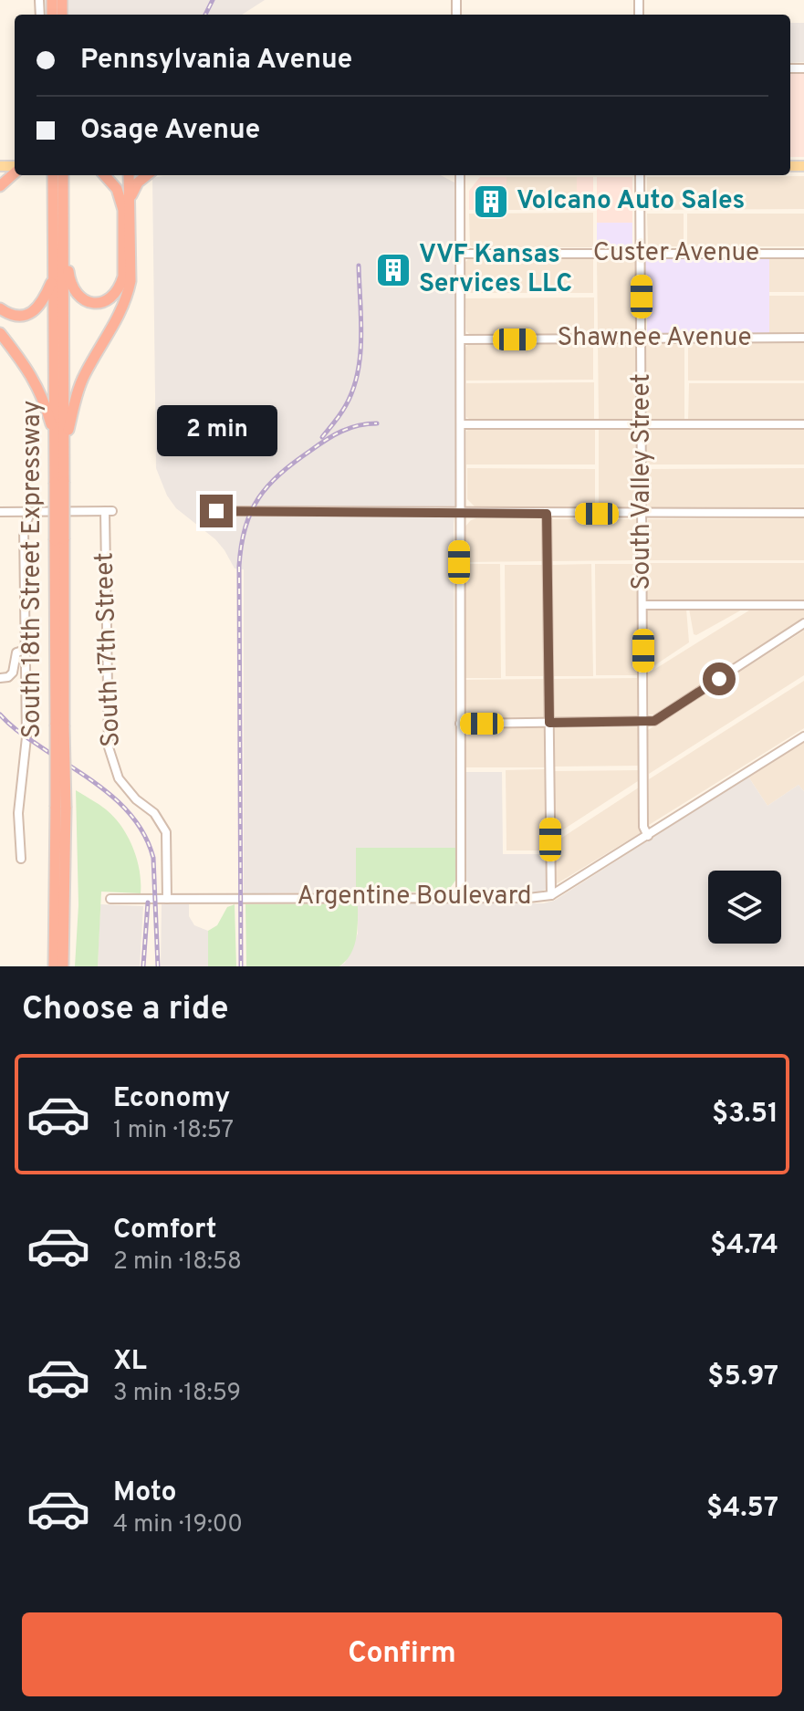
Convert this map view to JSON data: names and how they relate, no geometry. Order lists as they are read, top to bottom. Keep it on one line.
{"streets":{"highway":["South 18th Street Expressway"],"street":["Custer Avenue","Shawnee Avenue","South Valley Street","South 17th Street","Argentine Boulevard"]},"crossings":[["Custer Avenue","South Valley Street"],["Shawnee Avenue","South Valley Street"],["South Valley Street","Argentine Boulevard"],["South 17th Street","Argentine Boulevard"]],"places":{"building":["Volcano Auto Sales","VVF Kansas Services LLC"]},"page":{"banner":["Pennsylvania Avenue","Osage Avenue"],"bubble":"2 min","heading":"Choose a ride","list":[{"name":"Economy","note":"1 min · 18:57","value":"$3.51"},{"name":"Comfort","note":"2 min · 18:58","value":"$4.74"},{"name":"XL","note":"3 min · 18:59","value":"$5.97"},{"name":"Moto","note":"4 min · 19:00","value":"$4.57"}],"buttons":"Confirm"}}
